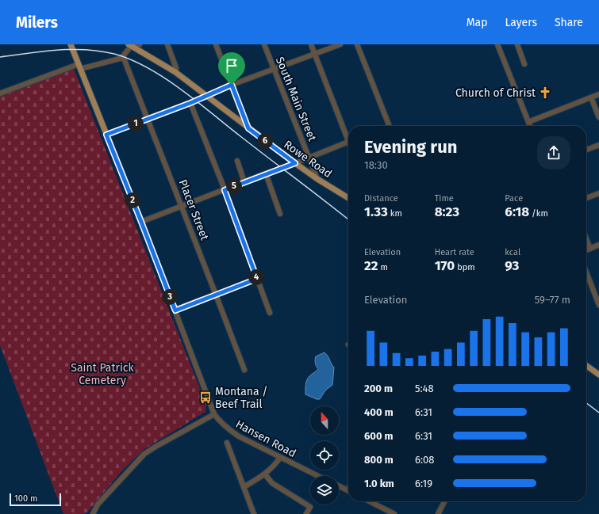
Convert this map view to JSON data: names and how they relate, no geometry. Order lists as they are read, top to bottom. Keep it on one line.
{"streets":{"main road":["Rowe Road"],"street":["South Main Street","Placer Street","Hansen Road"]},"crossings":[["South Main Street","Rowe Road"]],"parks":["Saint Patrick Cemetery"],"places":{"church":["Church of Christ"],"bus stop":["Montana / Beef Trail"]},"scale_bar":"100 m","north":"top","page":{"header":"Milers","nav":["Map","Layers","Share"],"pins":["1","6","5","2","4","3"],"heading":["Evening run","18:30"],"stats":[["Distance","1.33 km"],["Time","8:23"],["Pace","6:18 /km"],["Elevation","22 m"],["Heart rate","170 bpm"],["kcal","93"]],"chart":["Elevation","59–77 m"],"list":[{"name":"200 m","note":"5:48"},{"name":"400 m","note":"6:31"},{"name":"600 m","note":"6:31"},{"name":"800 m","note":"6:08"},{"name":"1.0 km","note":"6:19"}],"scale":"100 m"}}
